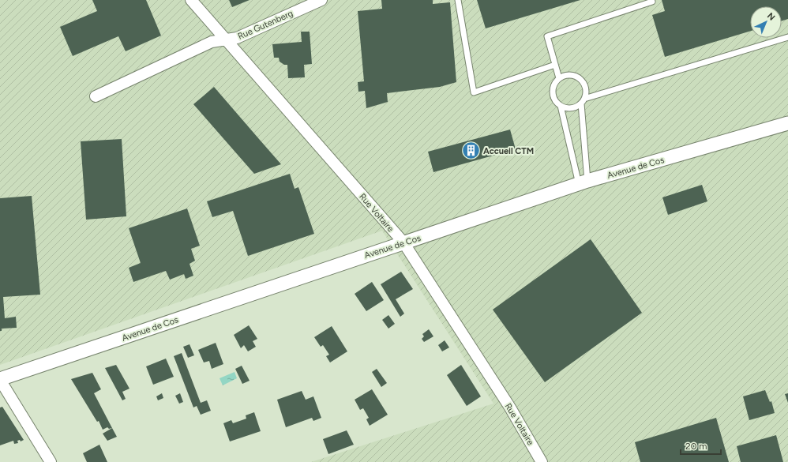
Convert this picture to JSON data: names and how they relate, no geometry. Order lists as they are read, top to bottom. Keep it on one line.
{"streets":{"street":["Rue Gutenberg","Avenue de Cos","Rue Voltaire"]},"crossings":[["Rue Gutenberg","Rue Voltaire"],["Avenue de Cos","Rue Voltaire"]],"places":{"building":["Accueil CTM"]},"scale_bar":"20 m","north":"top right"}
